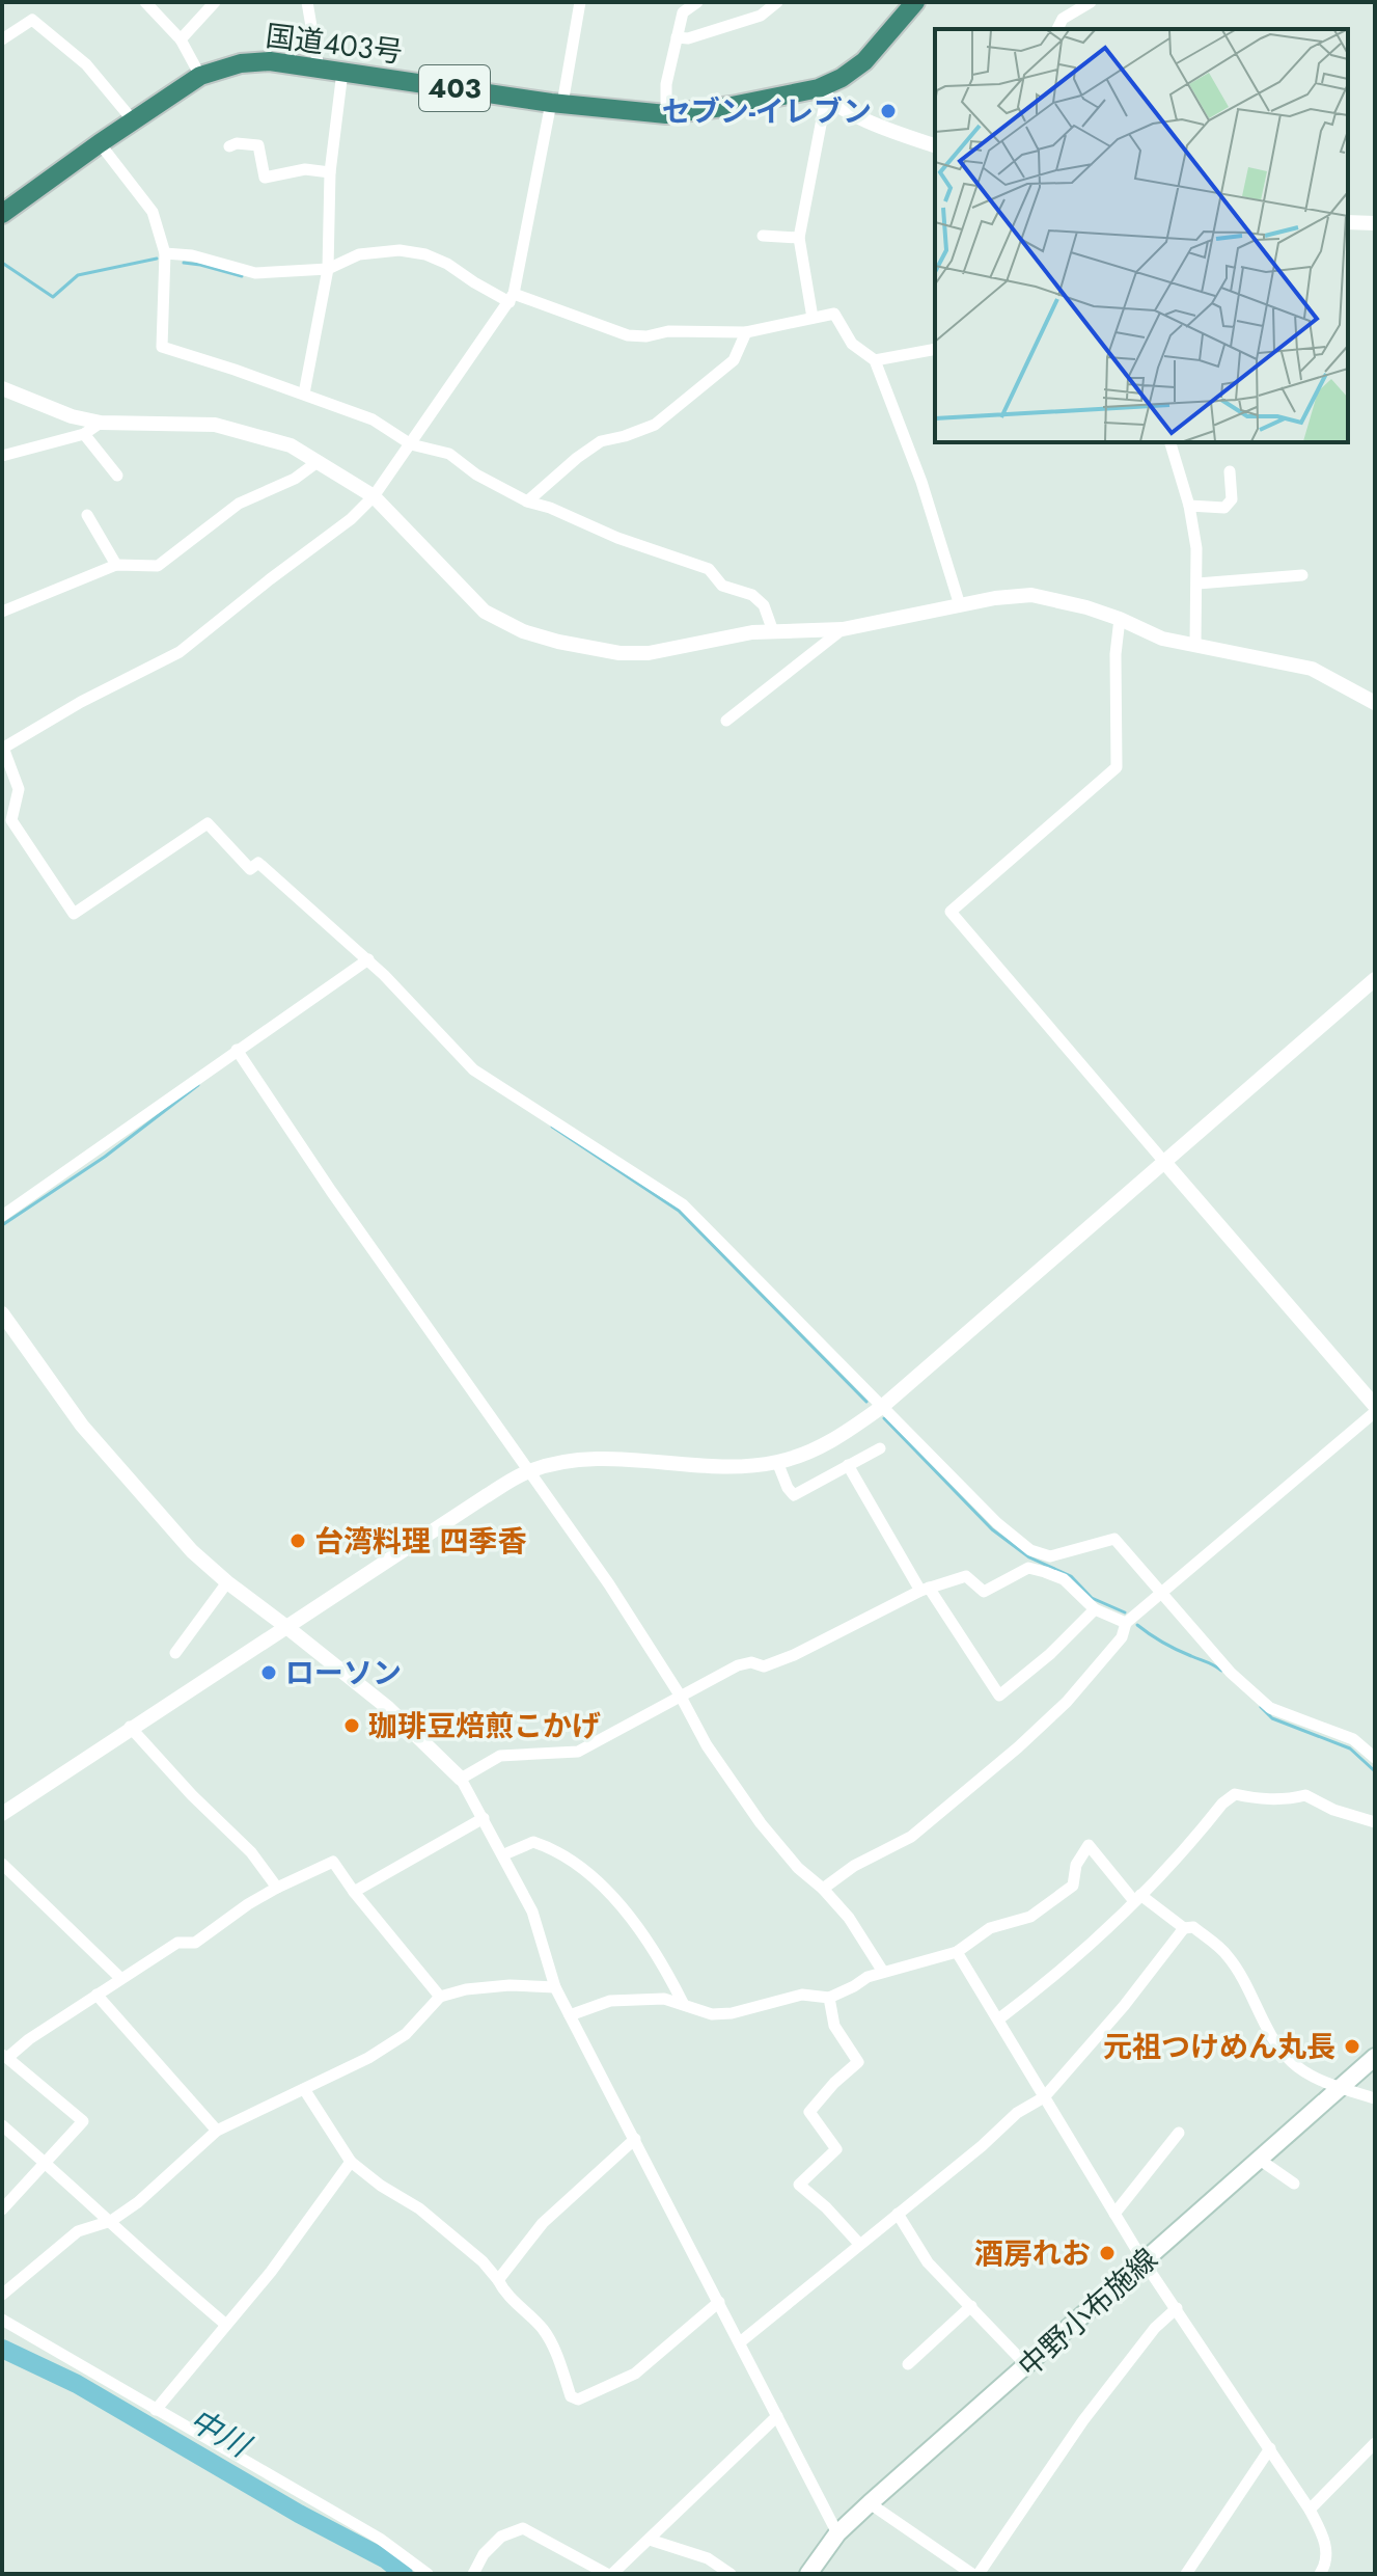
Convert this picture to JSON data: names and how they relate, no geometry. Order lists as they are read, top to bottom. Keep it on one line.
{"streets":{"highway":["国道403号","403"],"main road":["中野小布施線"]},"water":["中川"],"places":["セブン-イレブン","台湾料理 四季香","ローソン","珈琲豆焙煎こかげ","元祖つけめん丸長","酒房れお"]}
